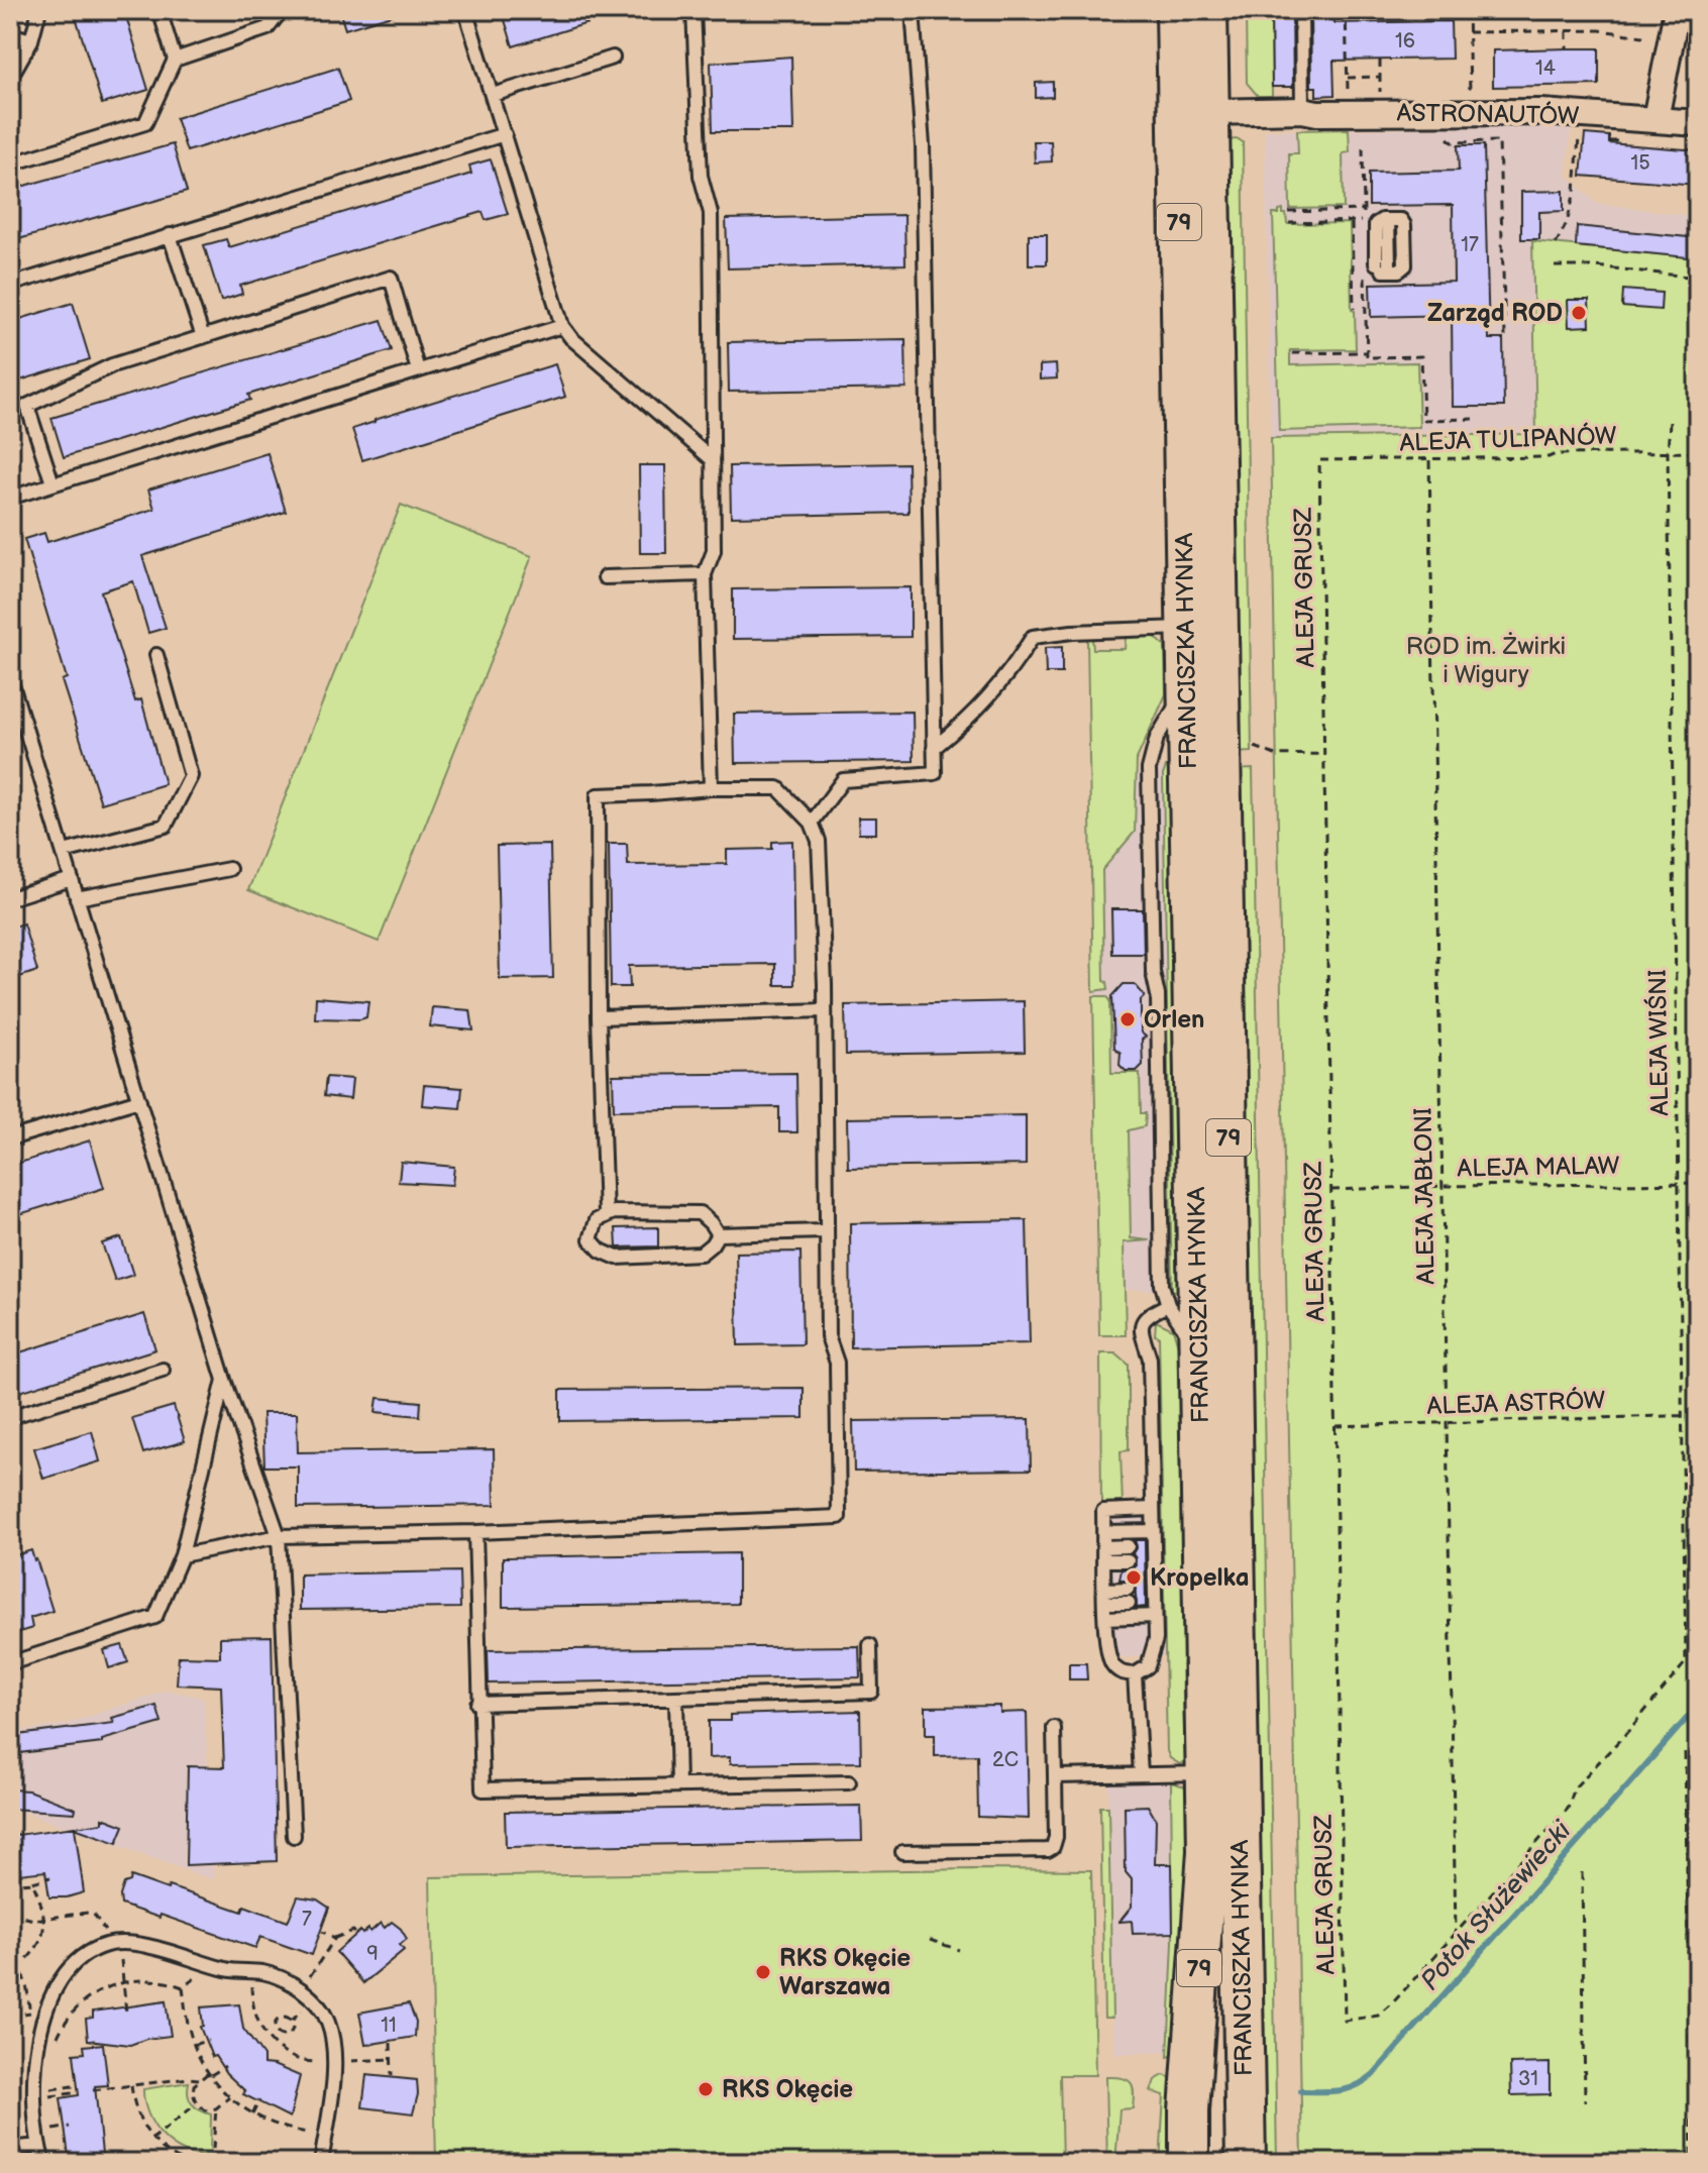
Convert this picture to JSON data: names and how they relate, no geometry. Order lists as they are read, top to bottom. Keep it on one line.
{"streets":{"main road":["79","FRANCISZKA HYNKA"],"street":["ASTRONAUTÓW"],"path":["ALEJA TULIPANÓW","ALEJA GRUSZ","ALEJA WIŚNI","ALEJA MALAW","ALEJA JABŁONI","ALEJA ASTRÓW"]},"crossings":[["ASTRONAUTÓW","FRANCISZKA HYNKA"],["ALEJA TULIPANÓW","ALEJA GRUSZ"],["ALEJA TULIPANÓW","ALEJA WIŚNI"],["ALEJA TULIPANÓW","ALEJA JABŁONI"],["ALEJA GRUSZ","ALEJA WIŚNI"],["ALEJA GRUSZ","ALEJA MALAW"],["ALEJA GRUSZ","ALEJA JABŁONI"],["ALEJA GRUSZ","ALEJA ASTRÓW"],["ALEJA WIŚNI","ALEJA MALAW"],["ALEJA WIŚNI","ALEJA JABŁONI"],["ALEJA WIŚNI","ALEJA ASTRÓW"],["ALEJA MALAW","ALEJA JABŁONI"],["ALEJA JABŁONI","ALEJA ASTRÓW"]],"water":["Potok Służewiecki"],"parks":["ROD im. Żwirki i Wigury"],"places":["Zarząd ROD","Orlen","Kropelka","RKS Okęcie Warszawa","RKS Okęcie"],"house_numbers":["16","14","15","17","2C","7","9","11","31"]}
